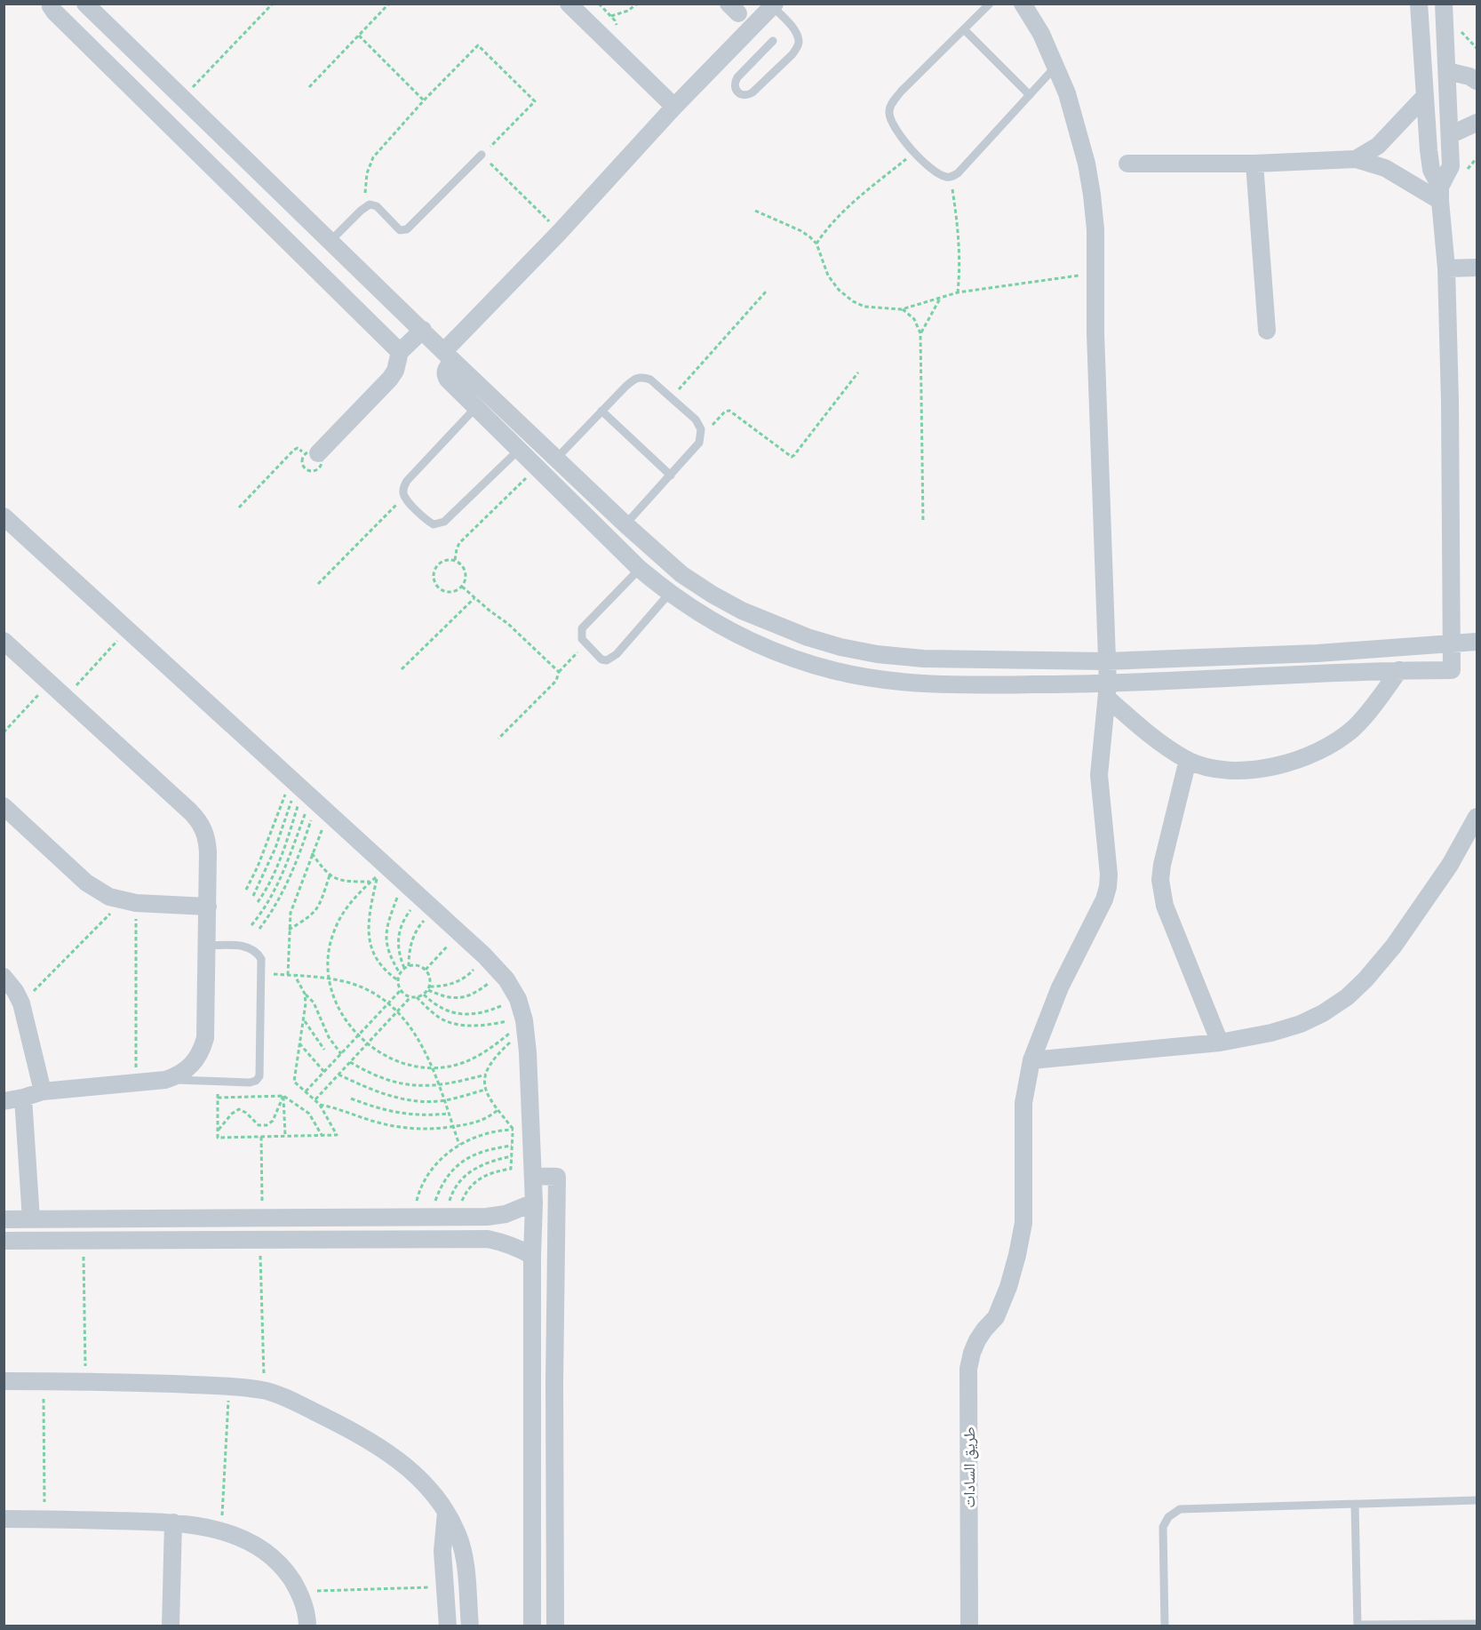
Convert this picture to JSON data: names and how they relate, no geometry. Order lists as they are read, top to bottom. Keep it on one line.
{"streets":{"street":["طريق السادات"]}}
